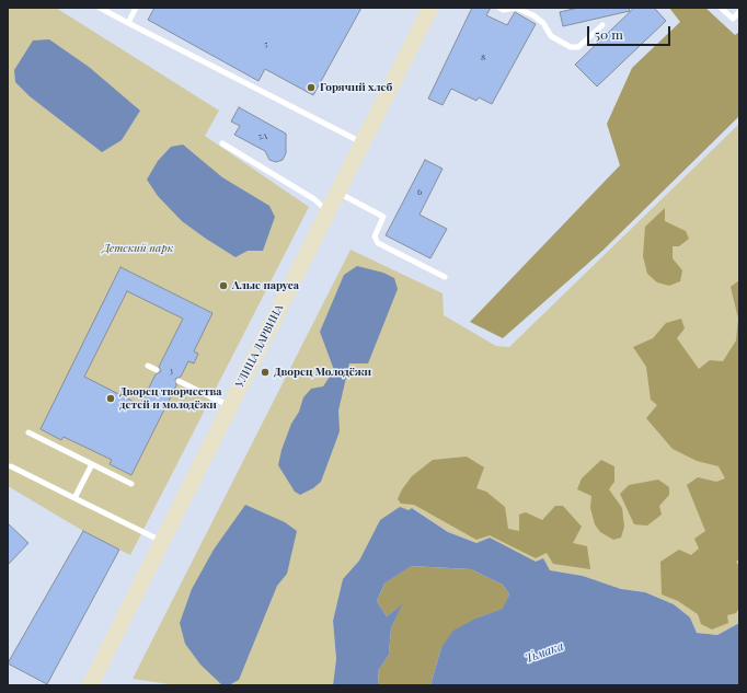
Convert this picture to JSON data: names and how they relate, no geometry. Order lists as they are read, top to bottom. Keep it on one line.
{"streets":{"main road":["УЛИЦА ДАРВИНА"]},"water":["Тьмака"],"parks":["Детский парк"],"places":["Горячий хлеб","Алые паруса","Дворец Молодёжи","Дворец творчества детей и молодёжи"],"house_numbers":["5","8","5А","6","3"],"scale_bar":"50 m"}
